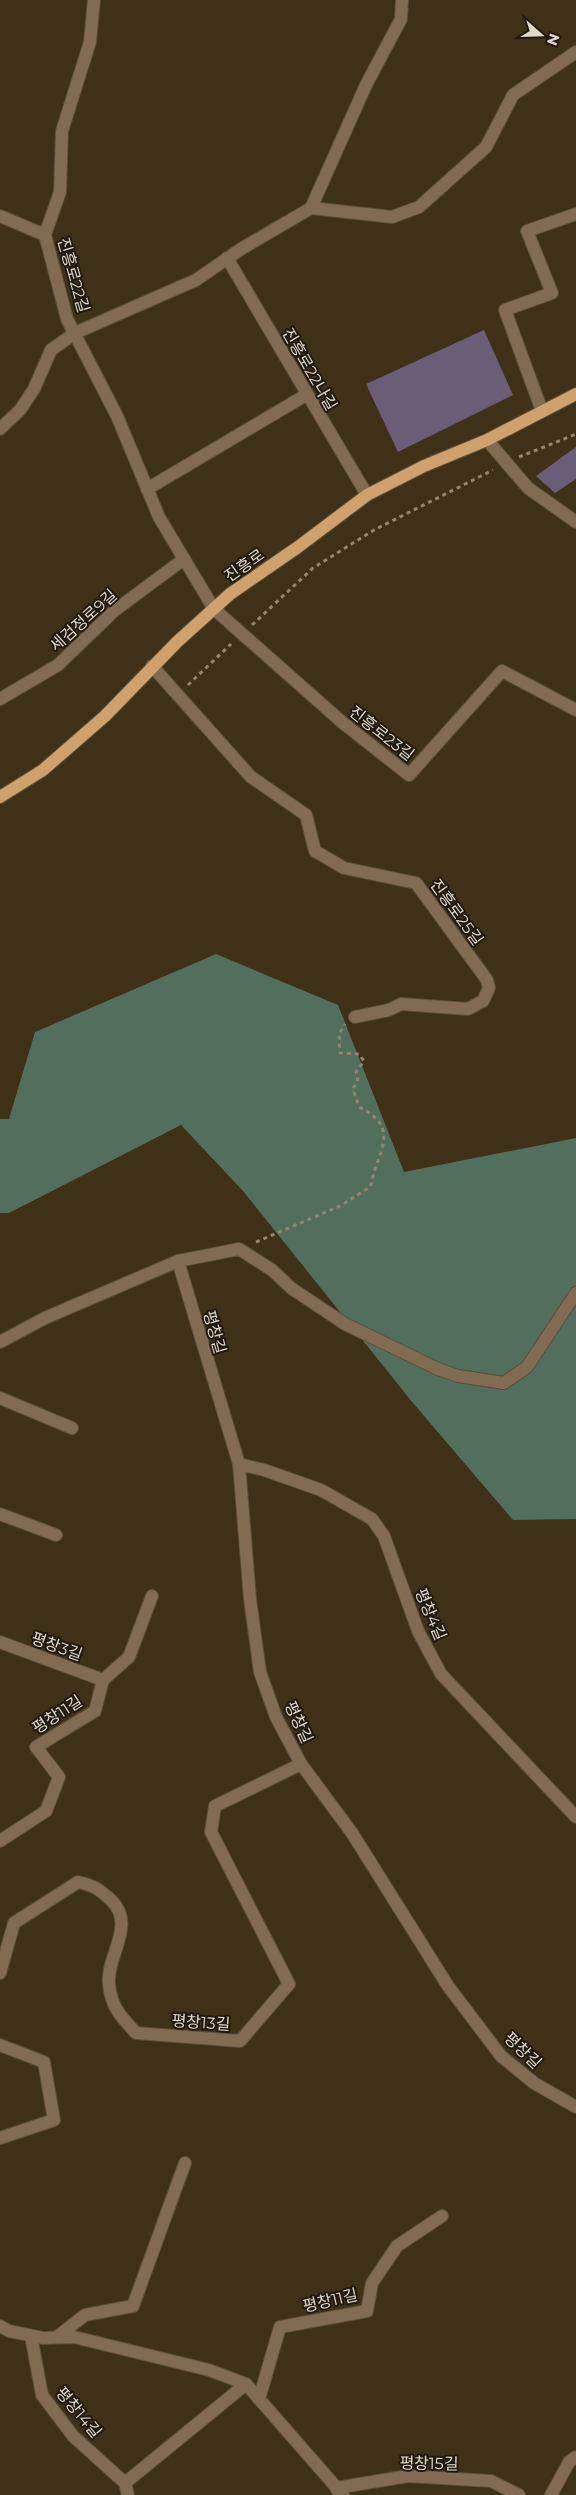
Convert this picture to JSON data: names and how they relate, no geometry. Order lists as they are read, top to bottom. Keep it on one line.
{"streets":{"main road":["진흥로"],"street":["진흥로22길","진흥로22나길","세검정로9길","진흥로23길","진흥로25길","평창길","평창4길","평창3길","평창11길","평창13길","평창14길","평창15길"]},"crossings":[["진흥로22길","진흥로"],["진흥로22길","세검정로9길"],["진흥로22길","진흥로23길"],["진흥로22나길","진흥로"],["진흥로","진흥로23길"],["진흥로","진흥로25길"],["평창길","평창4길"],["평창길","평창13길"],["평창3길","평창11길"]],"north":"right"}
